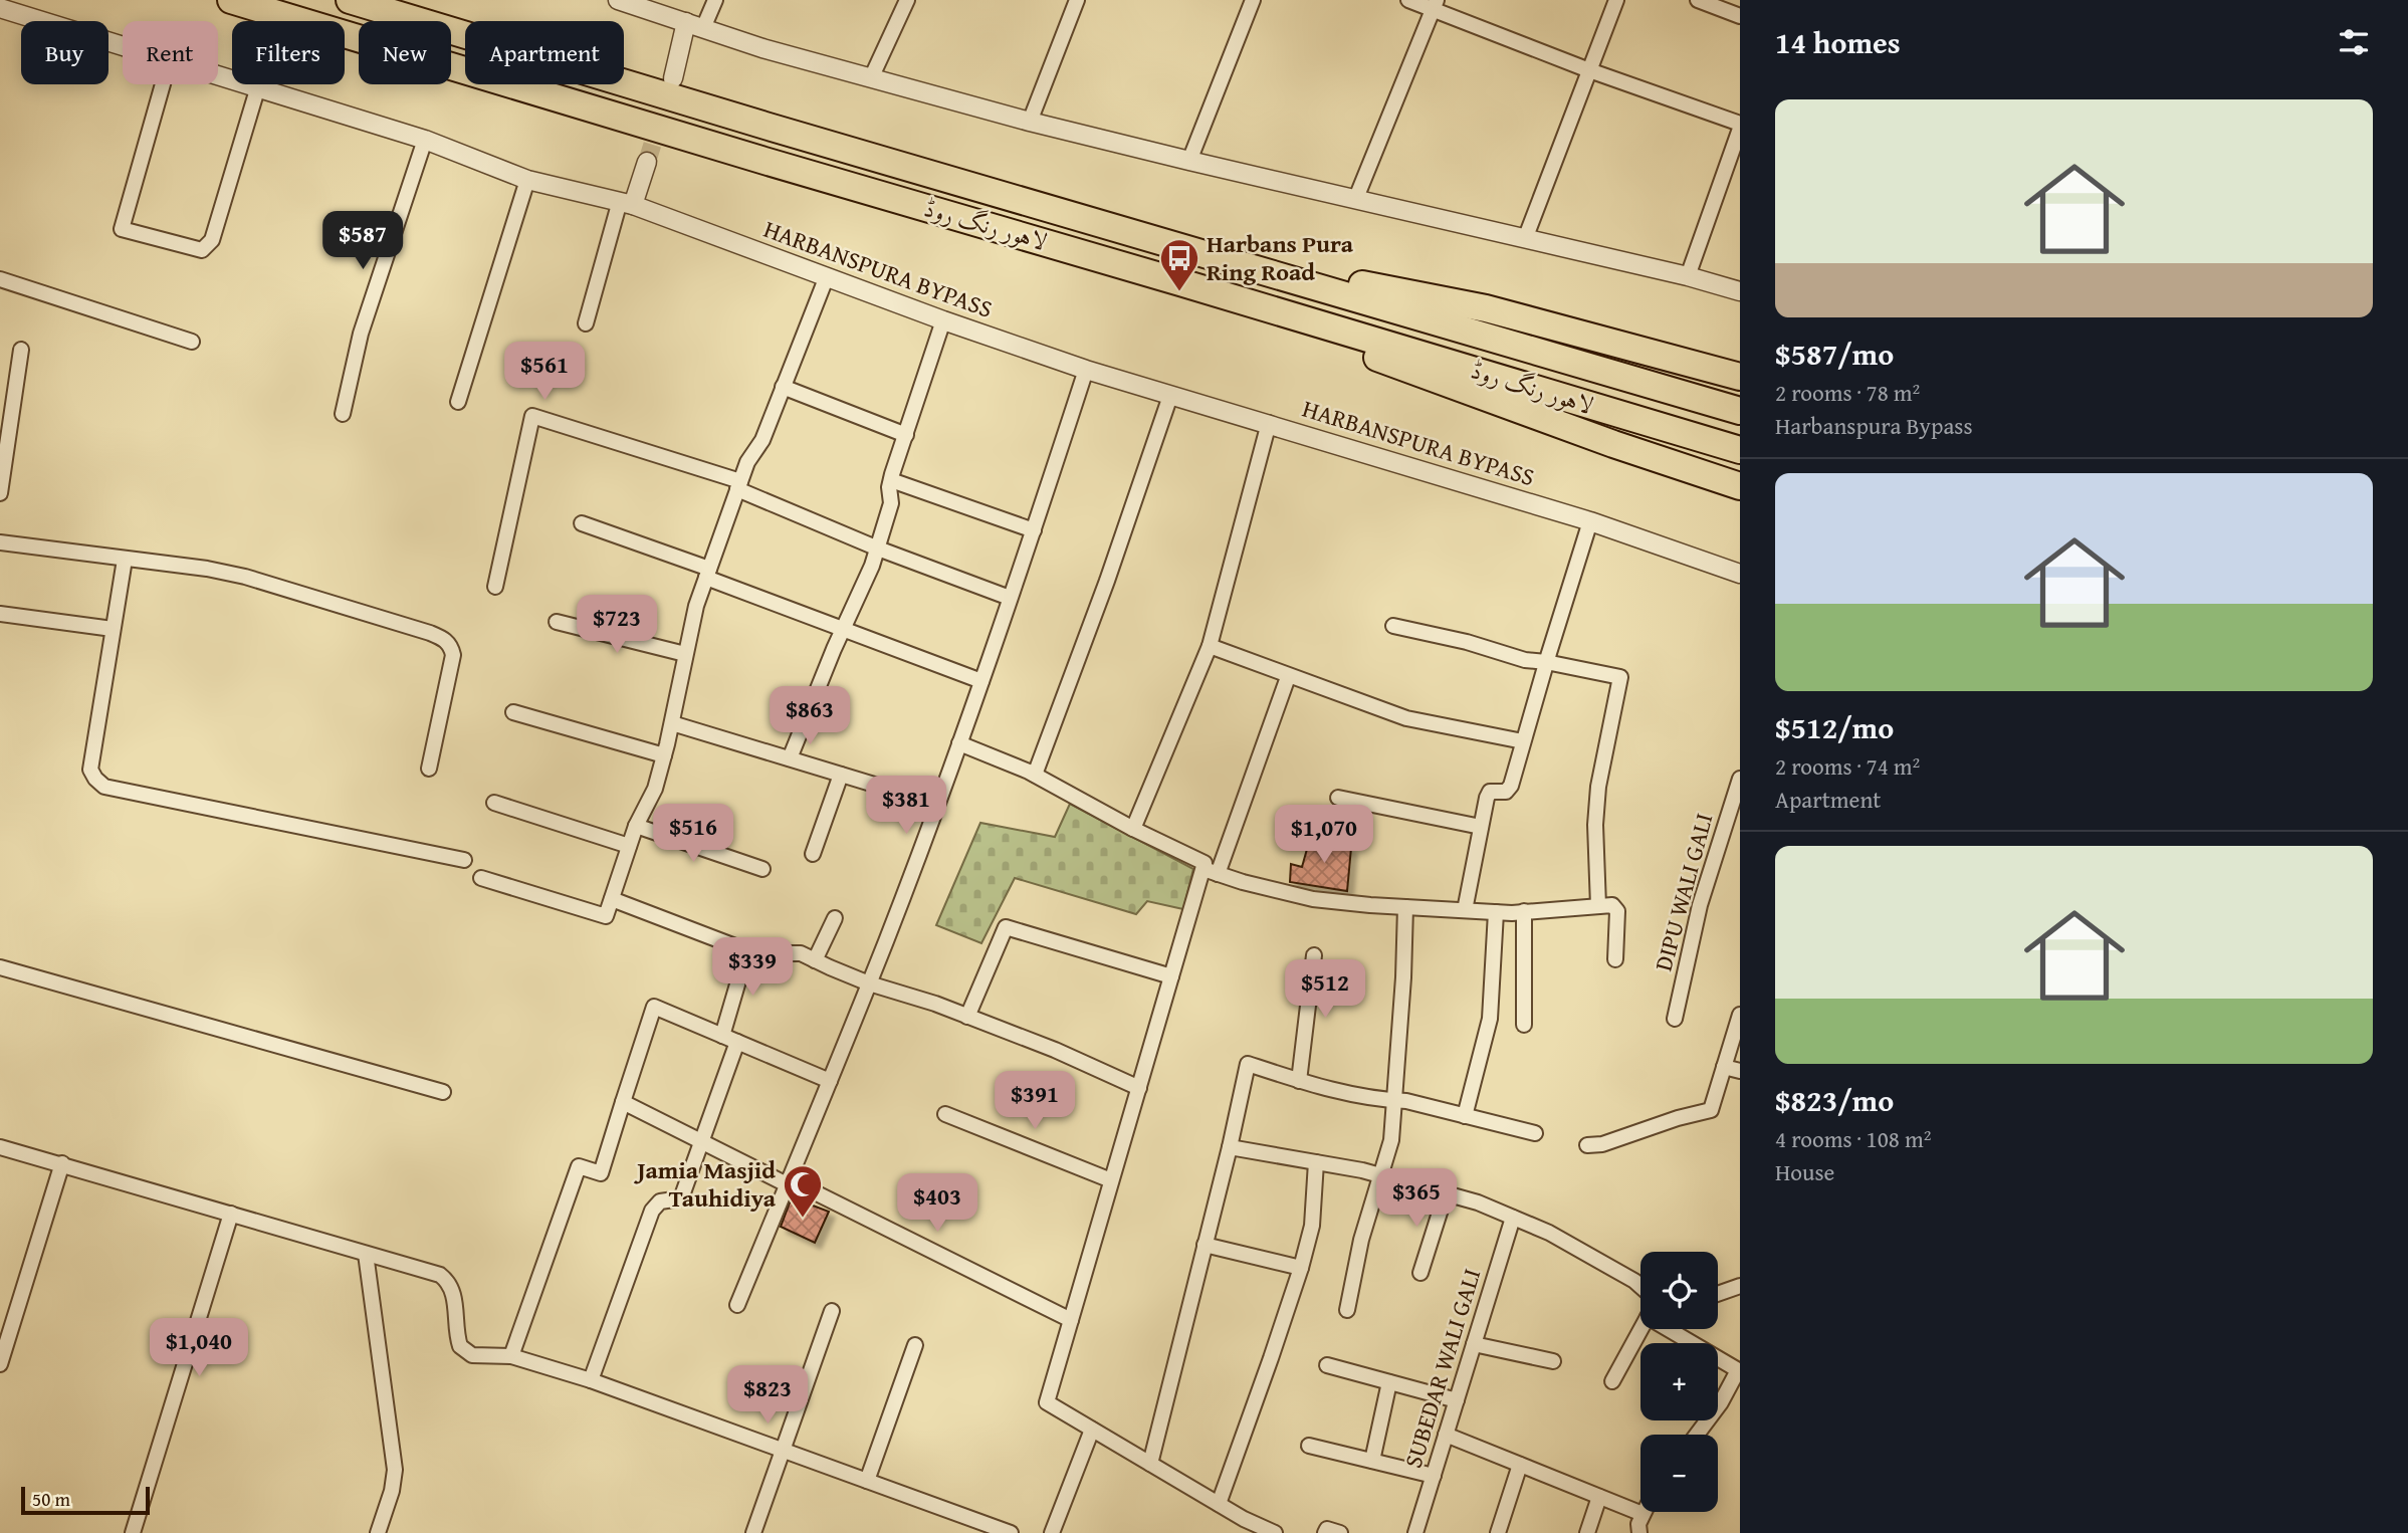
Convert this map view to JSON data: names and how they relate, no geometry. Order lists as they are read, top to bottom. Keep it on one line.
{"streets":{"highway":["لاہور رنگ روڈ"],"street":["HARBANSPURA BYPASS","DIPU WALI GALI","SUBEDAR WALI GALI"]},"places":{"bus stop":["Harbans Pura Ring Road"],"mosque":["Jamia Masjid Tauhidiya"]},"scale_bar":"50 m","page":{"heading":"14 homes","chip":["Buy","Rent","Filters","New","Apartment"],"list":[{"name":"$587/mo","note":"2 rooms · 78 m² · Harbanspura Bypass"},{"name":"$512/mo","note":"2 rooms · 74 m² · Apartment"},{"name":"$823/mo","note":"4 rooms · 108 m² · House"}],"price":["$587","$561","$723","$863","$381","$516","$1,070","$339","$512","$391","$365","$403","$1,040","$823"],"map_buttons":["+","−"],"scale":"50 m"}}
